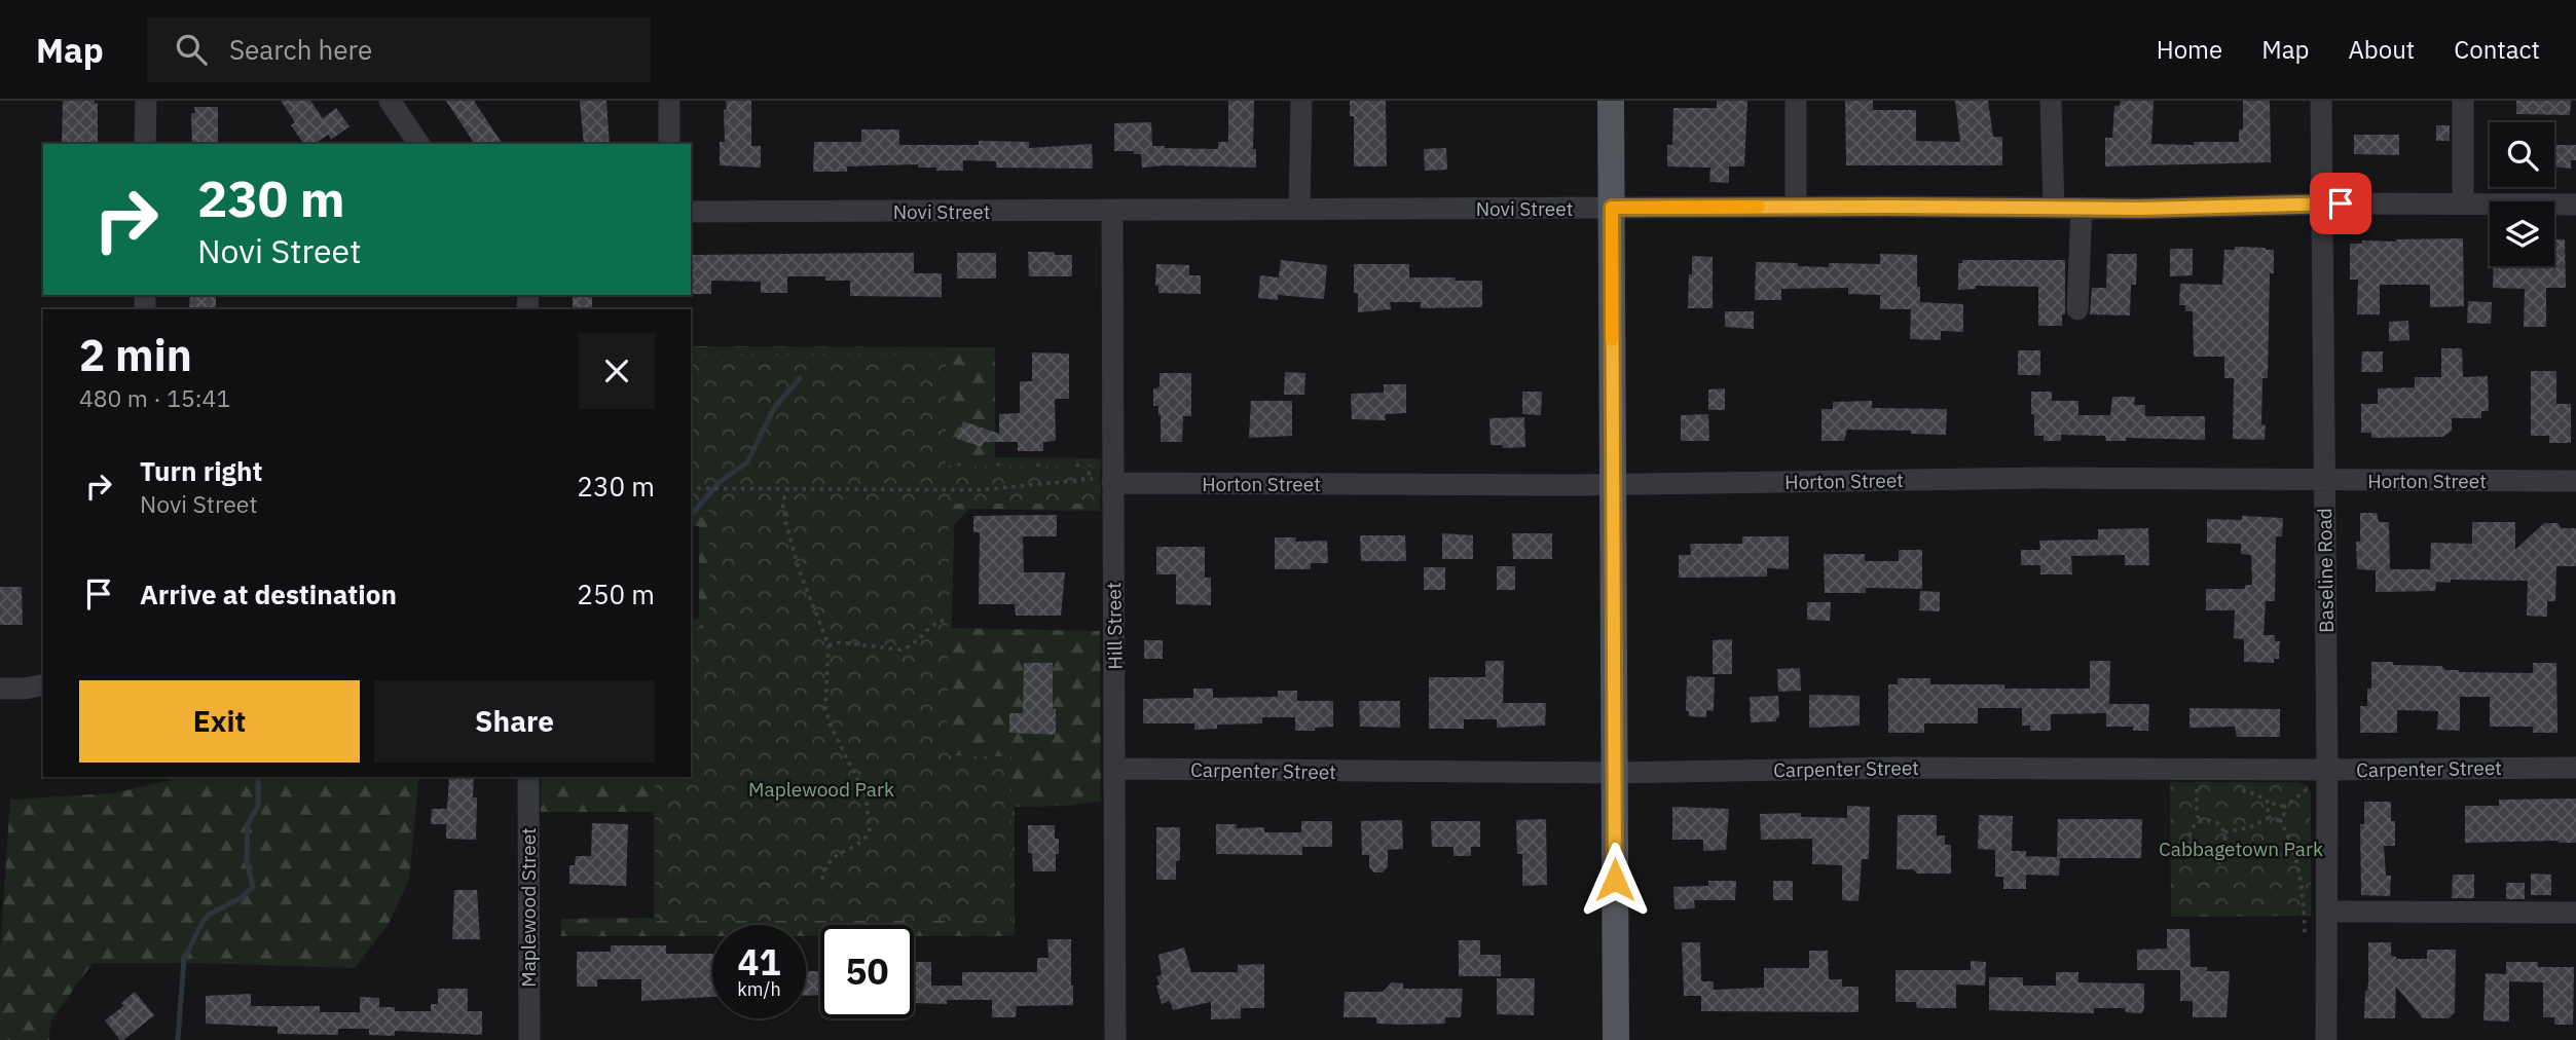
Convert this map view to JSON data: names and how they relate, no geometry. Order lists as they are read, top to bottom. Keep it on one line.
{"streets":{"street":["Novi Street","Horton Street","Baseline Road","Hill Street","Carpenter Street","Maplewood Street"]},"crossings":[["Novi Street","Baseline Road"],["Novi Street","Hill Street"],["Horton Street","Baseline Road"],["Horton Street","Hill Street"],["Baseline Road","Carpenter Street"],["Hill Street","Carpenter Street"]],"parks":["Maplewood Park","Cabbagetown Park"],"page":{"header":"Map","search":"Search here","nav":["Home","Map","About","Contact"],"turn":["230 m","Novi Street"],"heading":["2 min","480 m · 15:41"],"list":[{"name":"Turn right","note":"Novi Street","value":"230 m"},{"name":"Arrive at destination","value":"250 m"}],"buttons":["Exit","Share"],"speed":"41 km/h","limit":"50"}}
